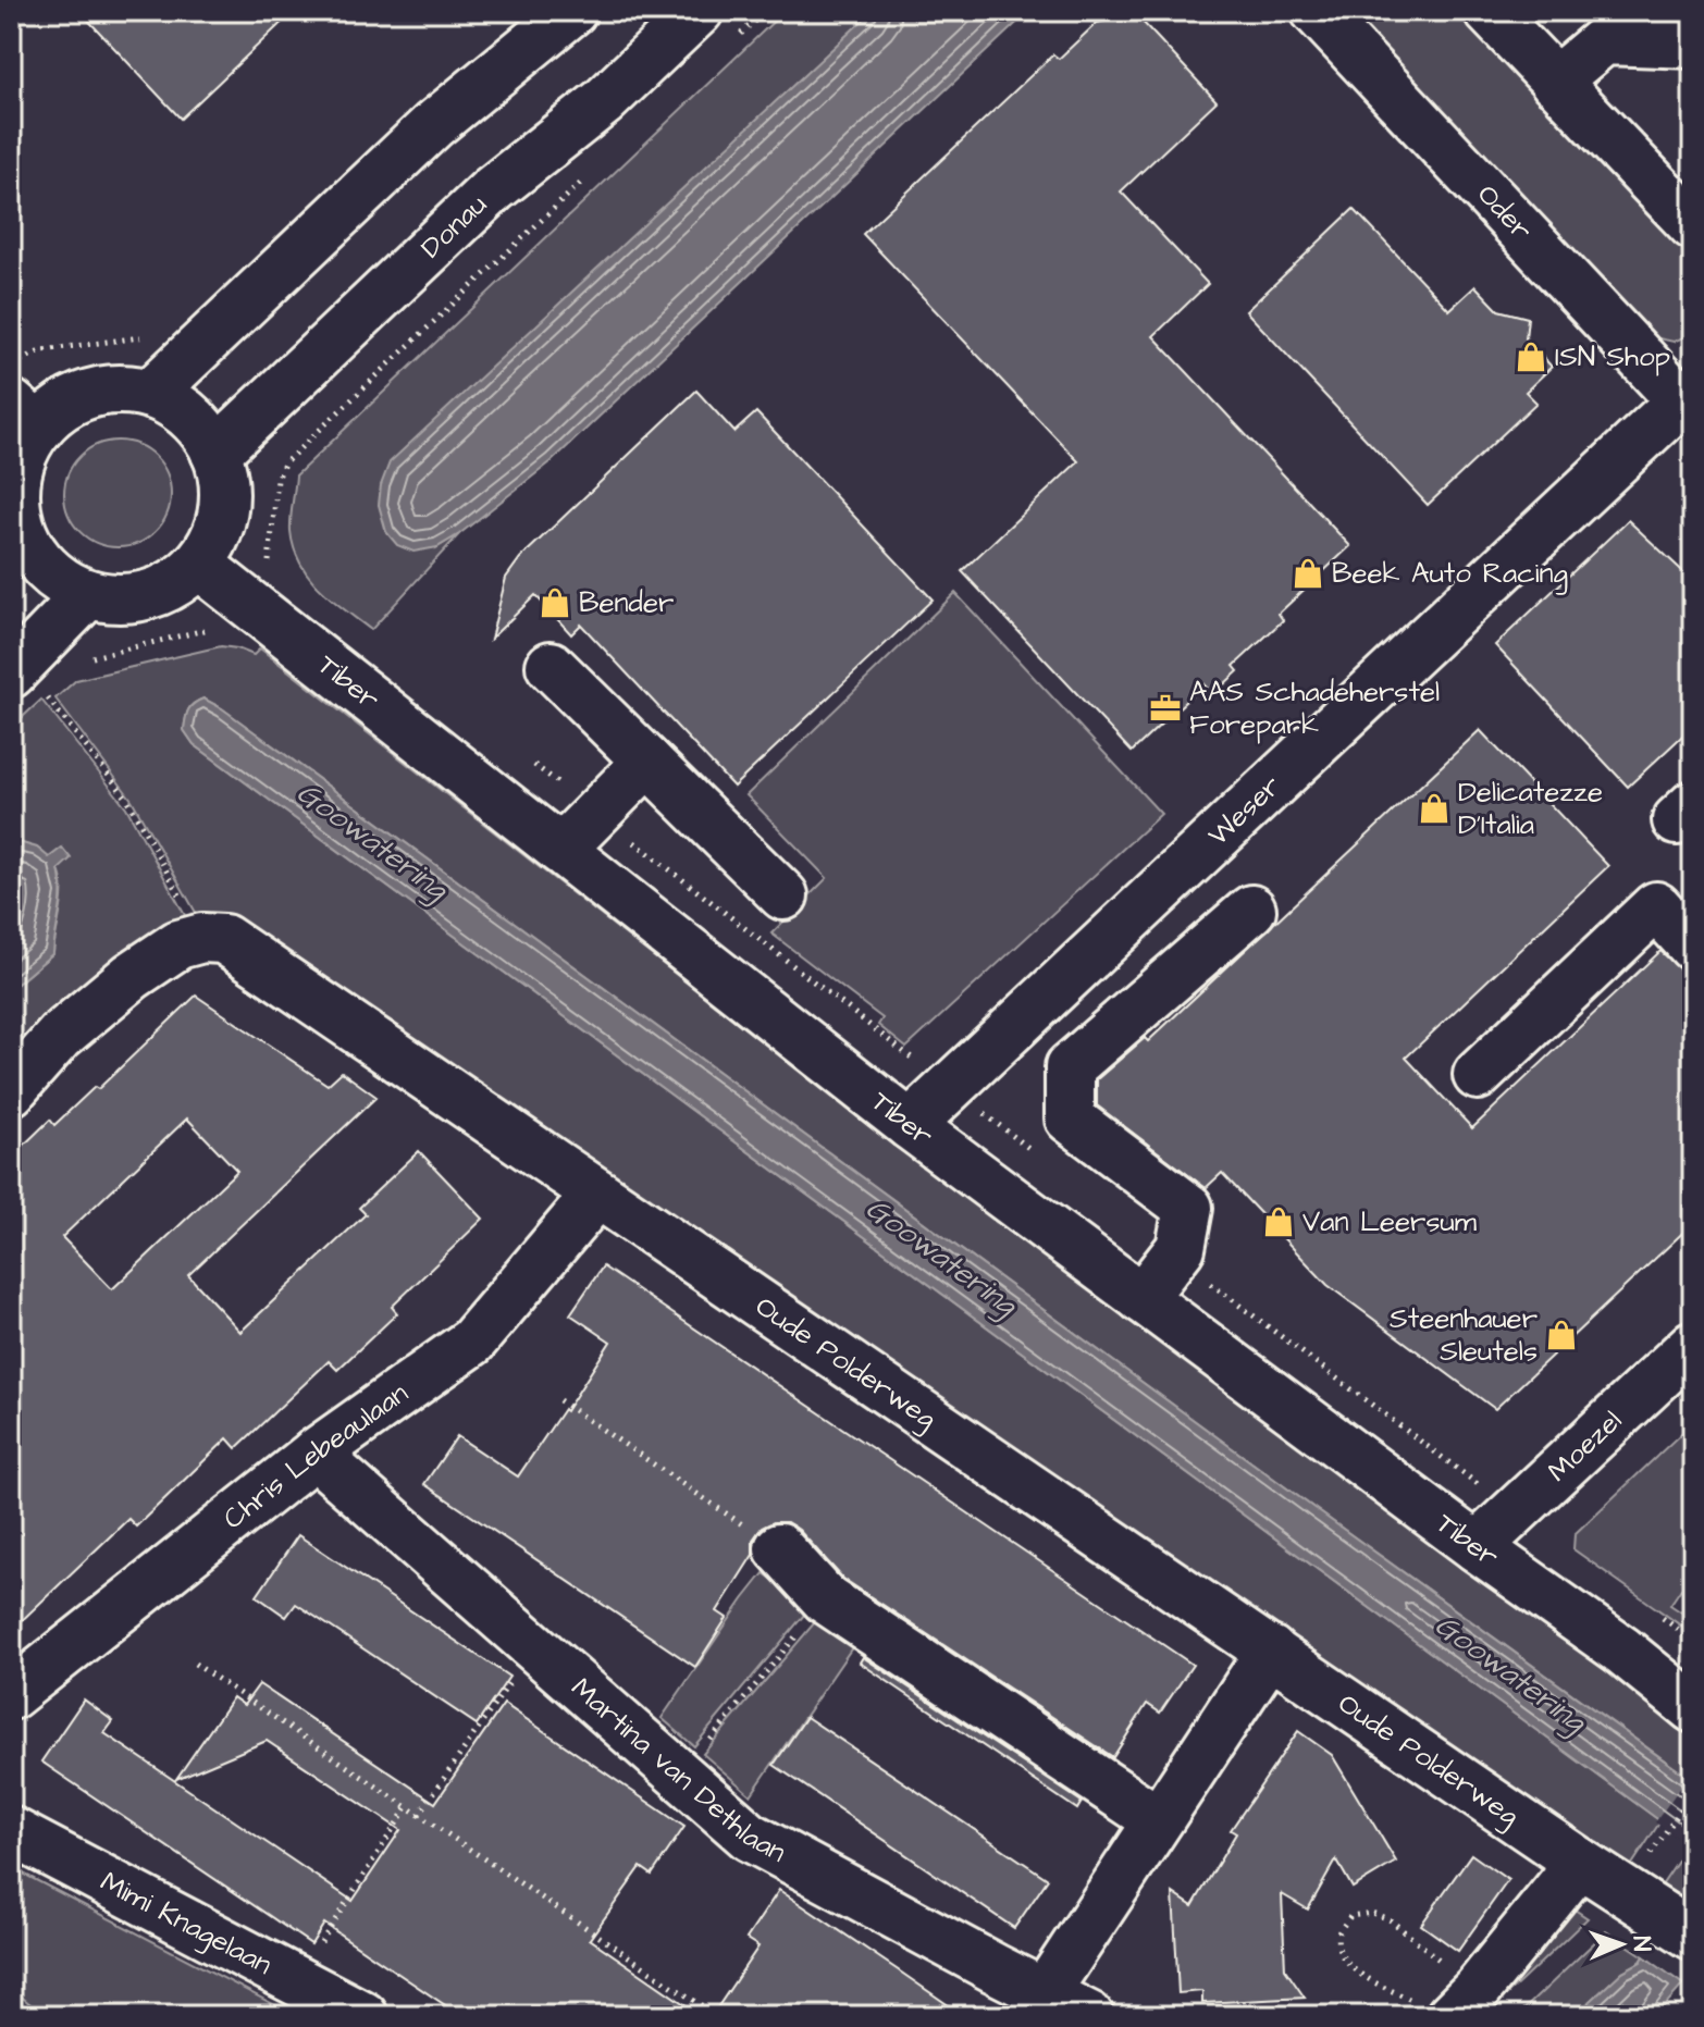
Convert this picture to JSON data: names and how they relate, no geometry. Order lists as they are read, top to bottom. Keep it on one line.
{"streets":{"street":["Oder","Donau","Tiber","Weser","Oude Polderweg","Moezel","Chris Lebeaulaan","Martina van Dethlaan","Mimi Knagelaan"]},"crossings":[["Oder","Weser"],["Donau","Tiber"],["Tiber","Weser"],["Tiber","Moezel"],["Oude Polderweg","Chris Lebeaulaan"],["Chris Lebeaulaan","Martina van Dethlaan"]],"water":["Goowatering"],"places":{"shop":["ISN Shop","Beek Auto Racing","Bender","Delicatezze D'Italia","Van Leersum","Steenhauer Sleutels"],"office":["AAS Schadeherstel Forepark"]},"north":"right"}
